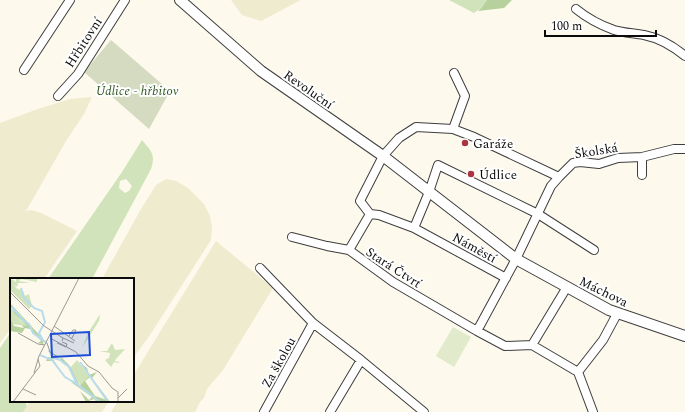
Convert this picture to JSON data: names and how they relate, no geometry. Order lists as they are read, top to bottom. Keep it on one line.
{"streets":{"street":["Hřbitovní","Revoluční","Školská","Náměstí","Stará Čtvrť","Máchova","Za školou"]},"crossings":[["Revoluční","Náměstí"],["Školská","Náměstí"],["Náměstí","Máchova"]],"parks":["Údlice - hřbitov"],"places":["Garáže","Údlice"],"scale_bar":"100 m"}
